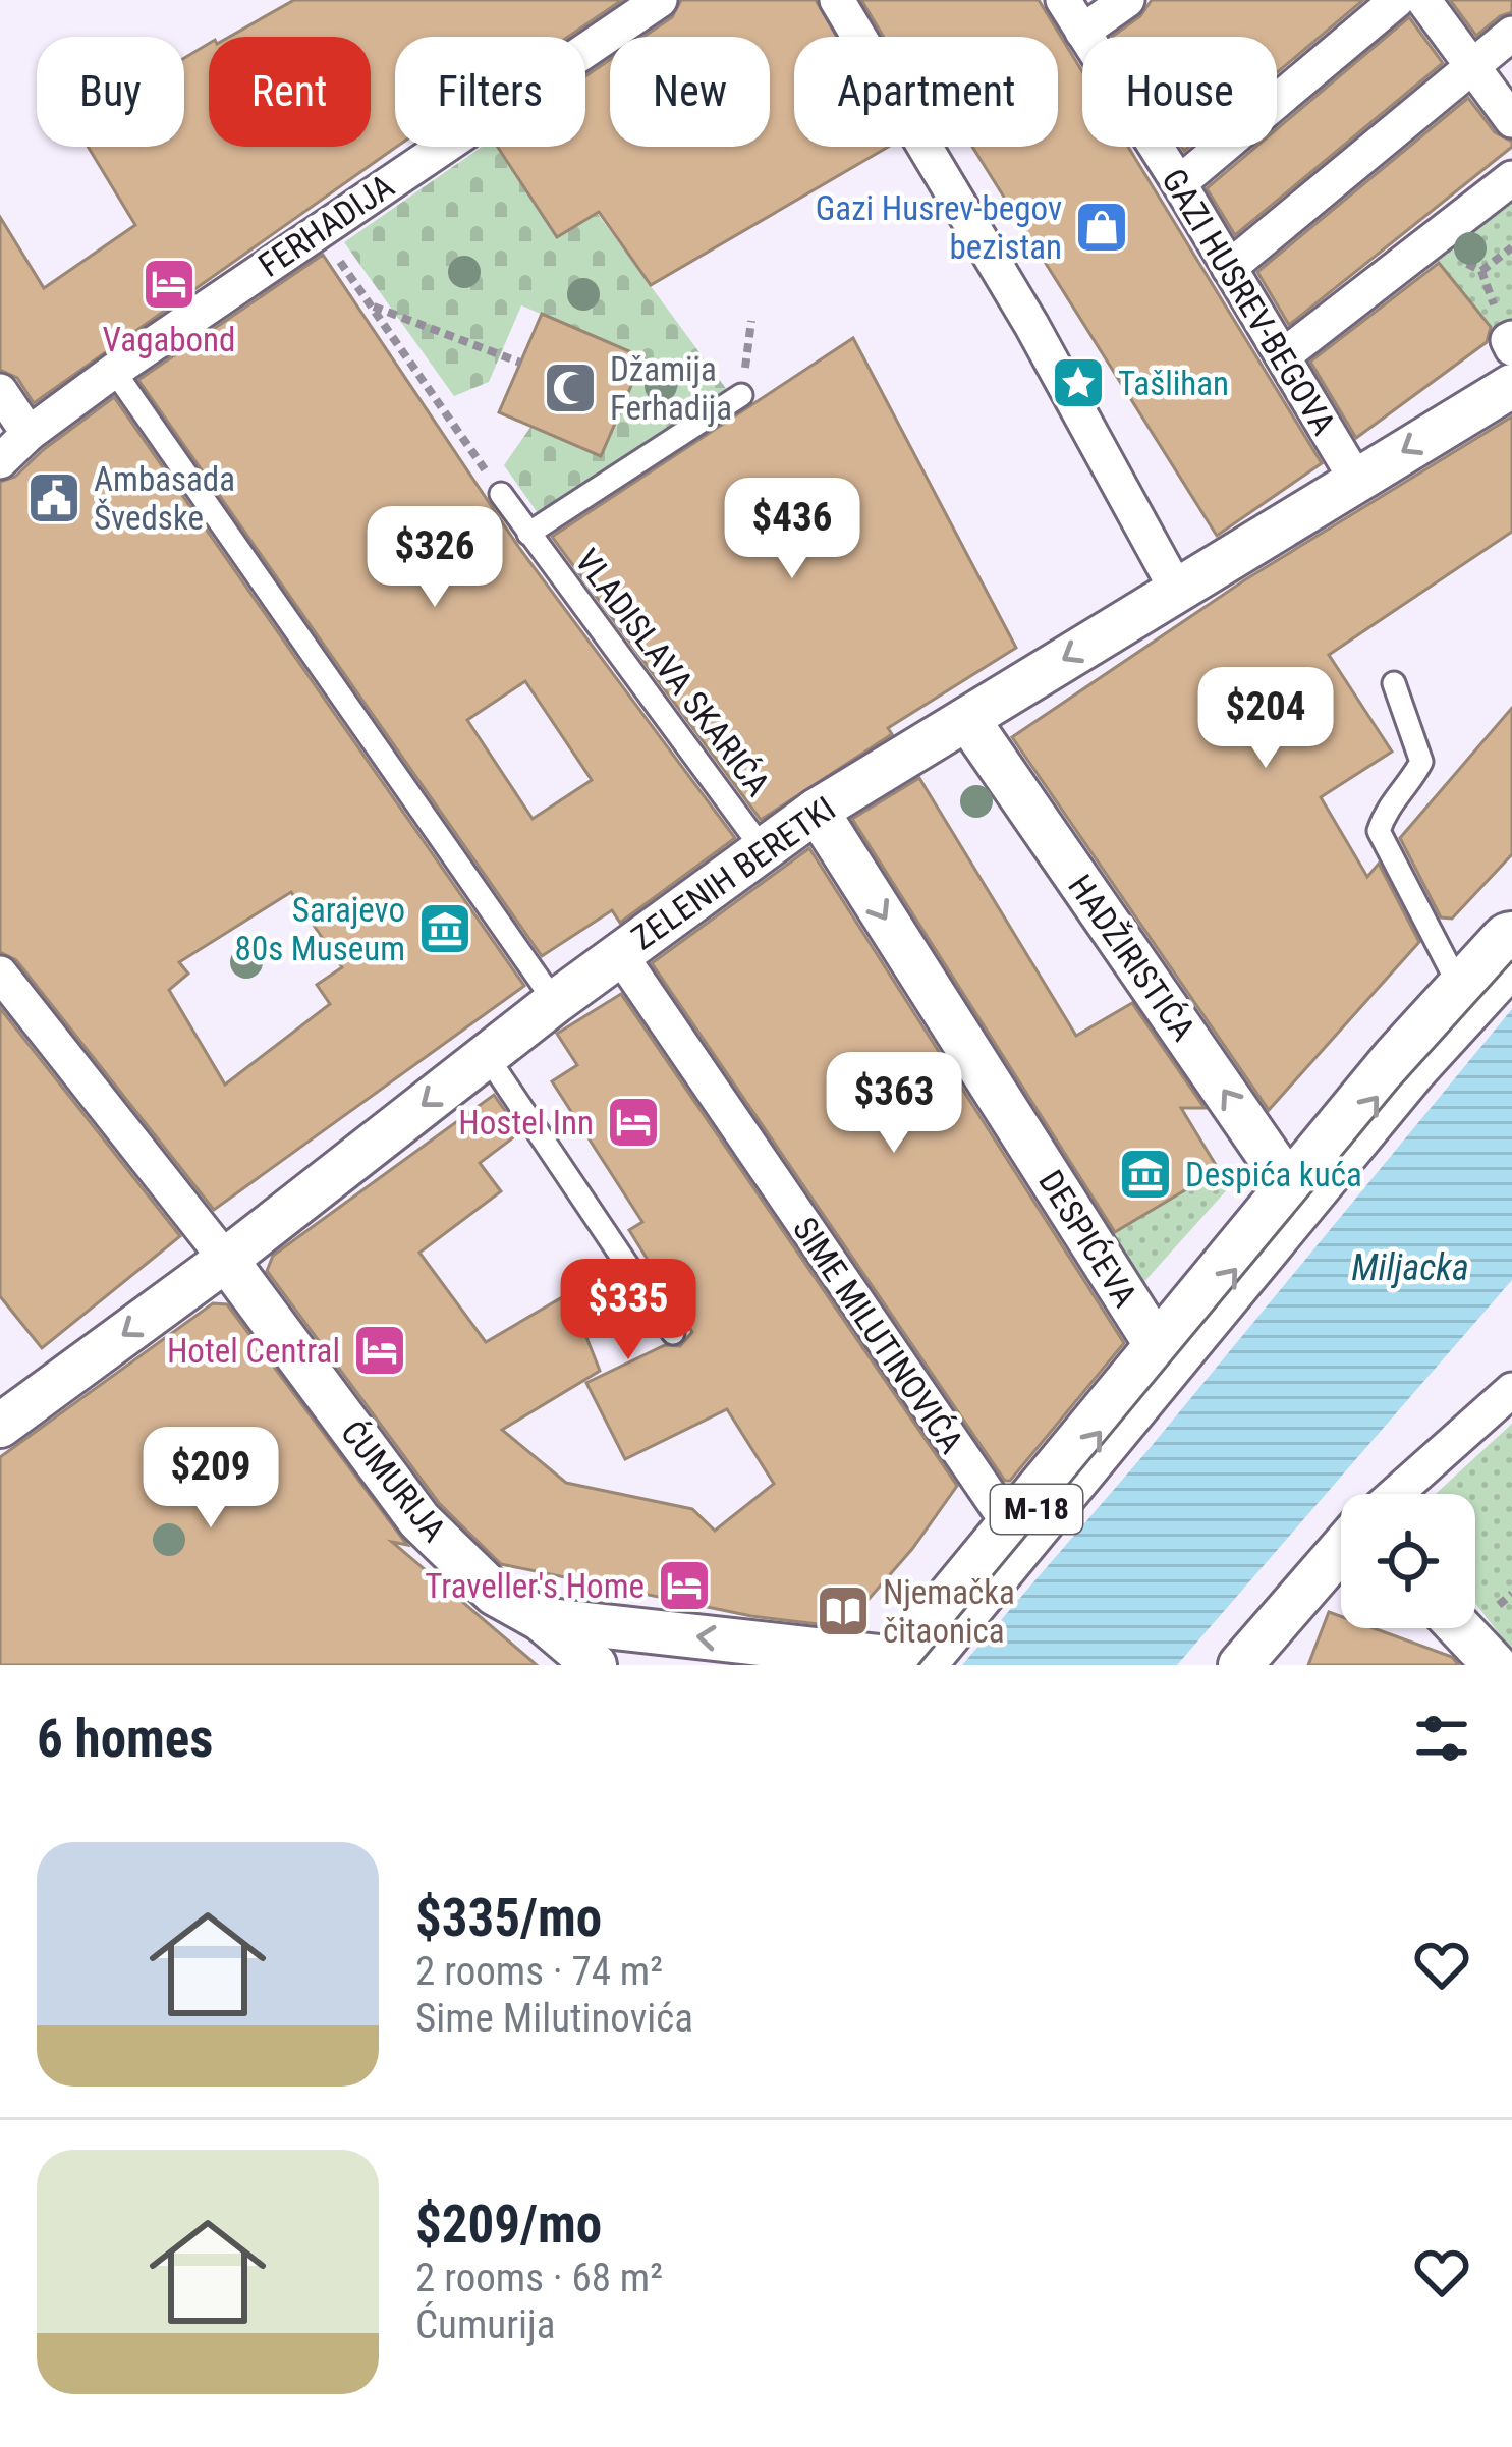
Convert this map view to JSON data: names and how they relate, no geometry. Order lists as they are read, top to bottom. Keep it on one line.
{"streets":{"main road":["M-18"],"street":["FERHADIJA","GAZI HUSREV-BEGOVA","ZELENIH BERETKI","HADŽIRISTIĆA","DESPIĆEVA","SIME MILUTINOVIĆA","ĆUMURIJA"],"lane":["VLADISLAVA SKARIĆA"]},"crossings":[["GAZI HUSREV-BEGOVA","ZELENIH BERETKI"],["VLADISLAVA SKARIĆA","ZELENIH BERETKI"],["ZELENIH BERETKI","HADŽIRISTIĆA"],["ZELENIH BERETKI","DESPIĆEVA"],["ZELENIH BERETKI","SIME MILUTINOVIĆA"],["ZELENIH BERETKI","ĆUMURIJA"],["HADŽIRISTIĆA","M-18"],["DESPIĆEVA","M-18"],["SIME MILUTINOVIĆA","M-18"],["ĆUMURIJA","M-18"]],"one_way":["HADŽIRISTIĆA","DESPIĆEVA","ĆUMURIJA"],"water":["Miljacka"],"places":{"shop":["Gazi Husrev-begov bezistan"],"hotel":["Vagabond","Hostel Inn","Hotel Central","Traveller's Home"],"place":["Tašlihan"],"mosque":["Džamija Ferhadija"],"public building":["Ambasada Švedske"],"museum":["Sarajevo 80s Museum","Despića kuća"],"library":["Njemačka čitaonica"]},"page":{"chip":["Buy","Rent","Filters","New","Apartment","House"],"price":["$436","$326","$204","$363","$335","$209"],"heading":"6 homes","list":[{"name":"$335/mo","note":"2 rooms · 74 m² · Sime Milutinovića"},{"name":"$209/mo","note":"2 rooms · 68 m² · Ćumurija"}]}}
